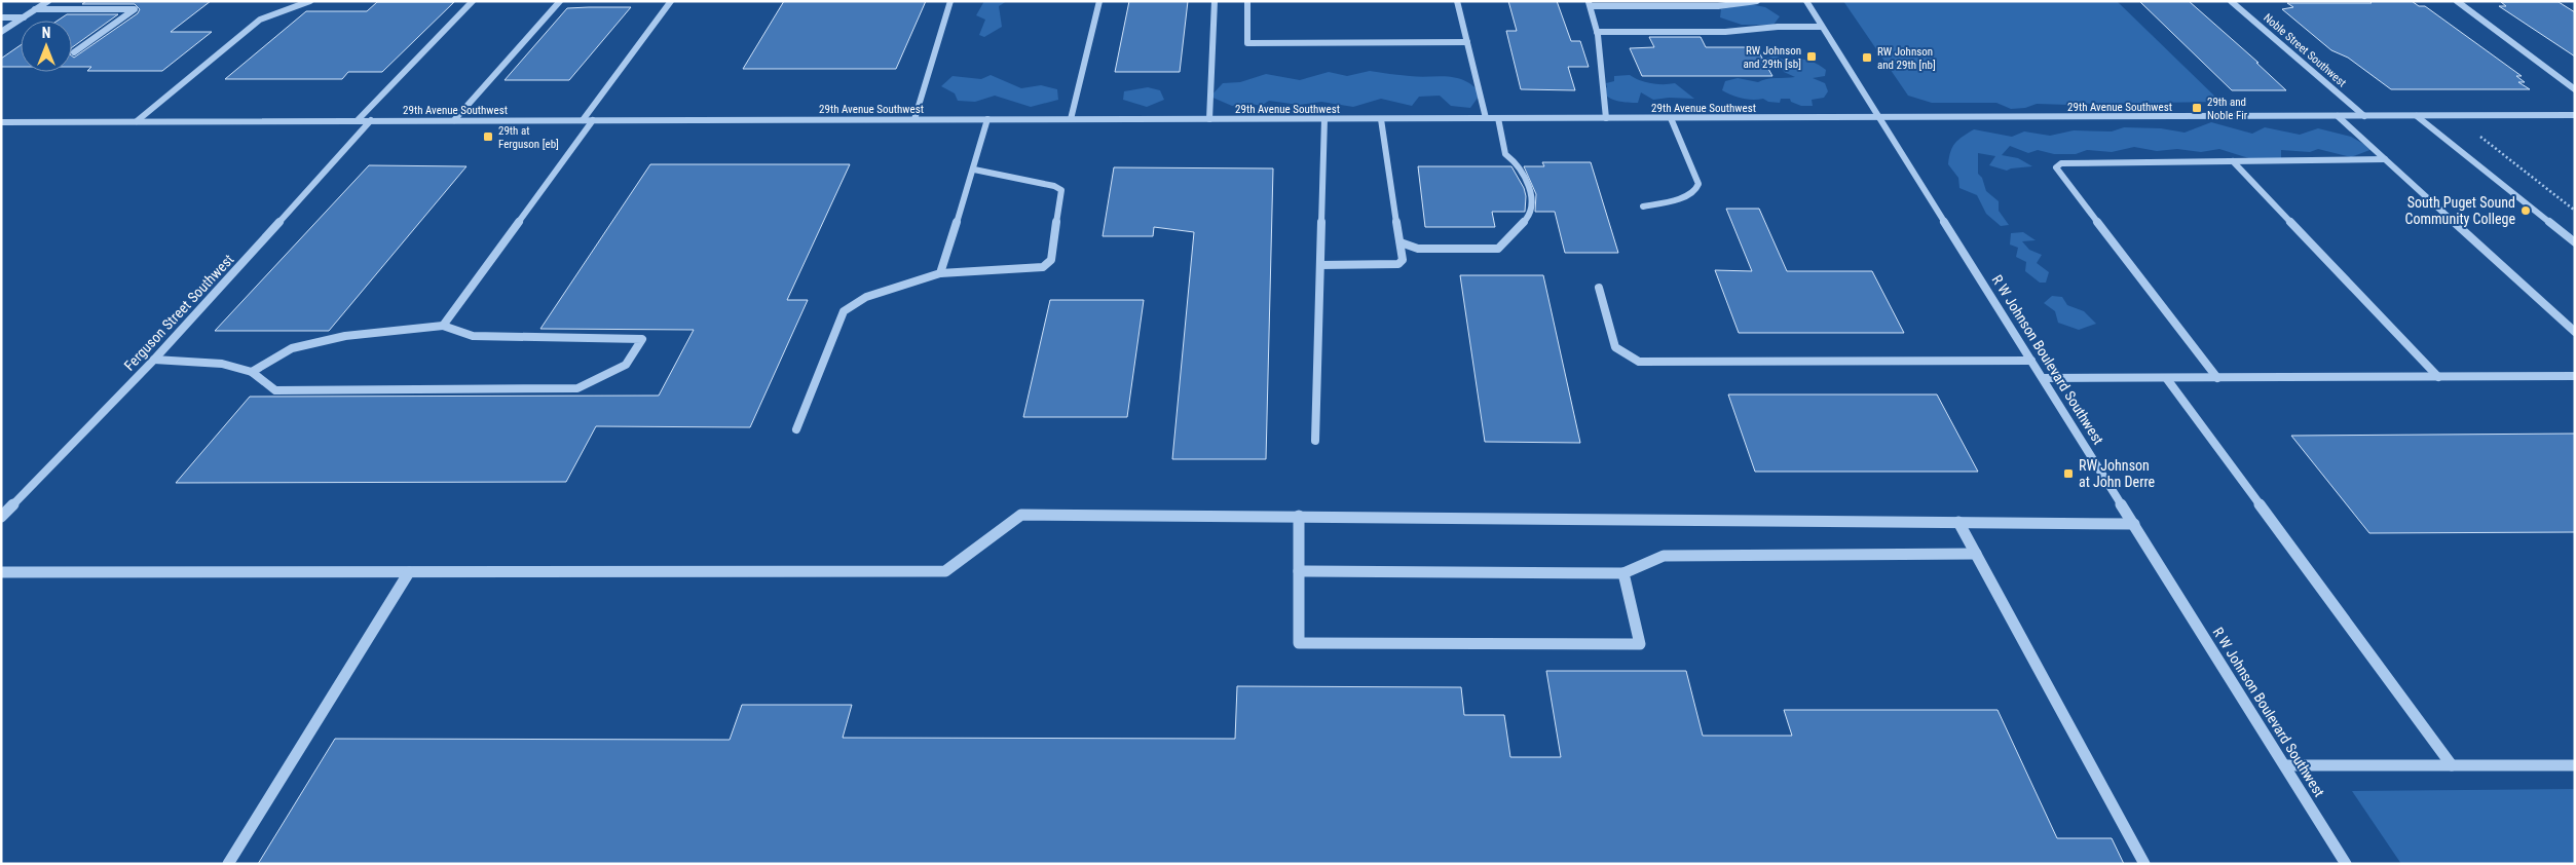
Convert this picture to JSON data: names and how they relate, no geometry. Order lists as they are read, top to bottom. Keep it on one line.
{"streets":{"street":["Noble Street Southwest","29th Avenue Southwest","Ferguson Street Southwest","R W Johnson Boulevard Southwest"]},"crossings":[["Noble Street Southwest","29th Avenue Southwest"],["29th Avenue Southwest","Ferguson Street Southwest"],["29th Avenue Southwest","R W Johnson Boulevard Southwest"]],"places":{"transit":["RW Johnson and 29th [sb]","RW Johnson and 29th [nb]","29th and Noble Fir","29th at Ferguson [eb]","RW Johnson at John Derre"],"other":["South Puget Sound Community College"]},"north":"top"}
